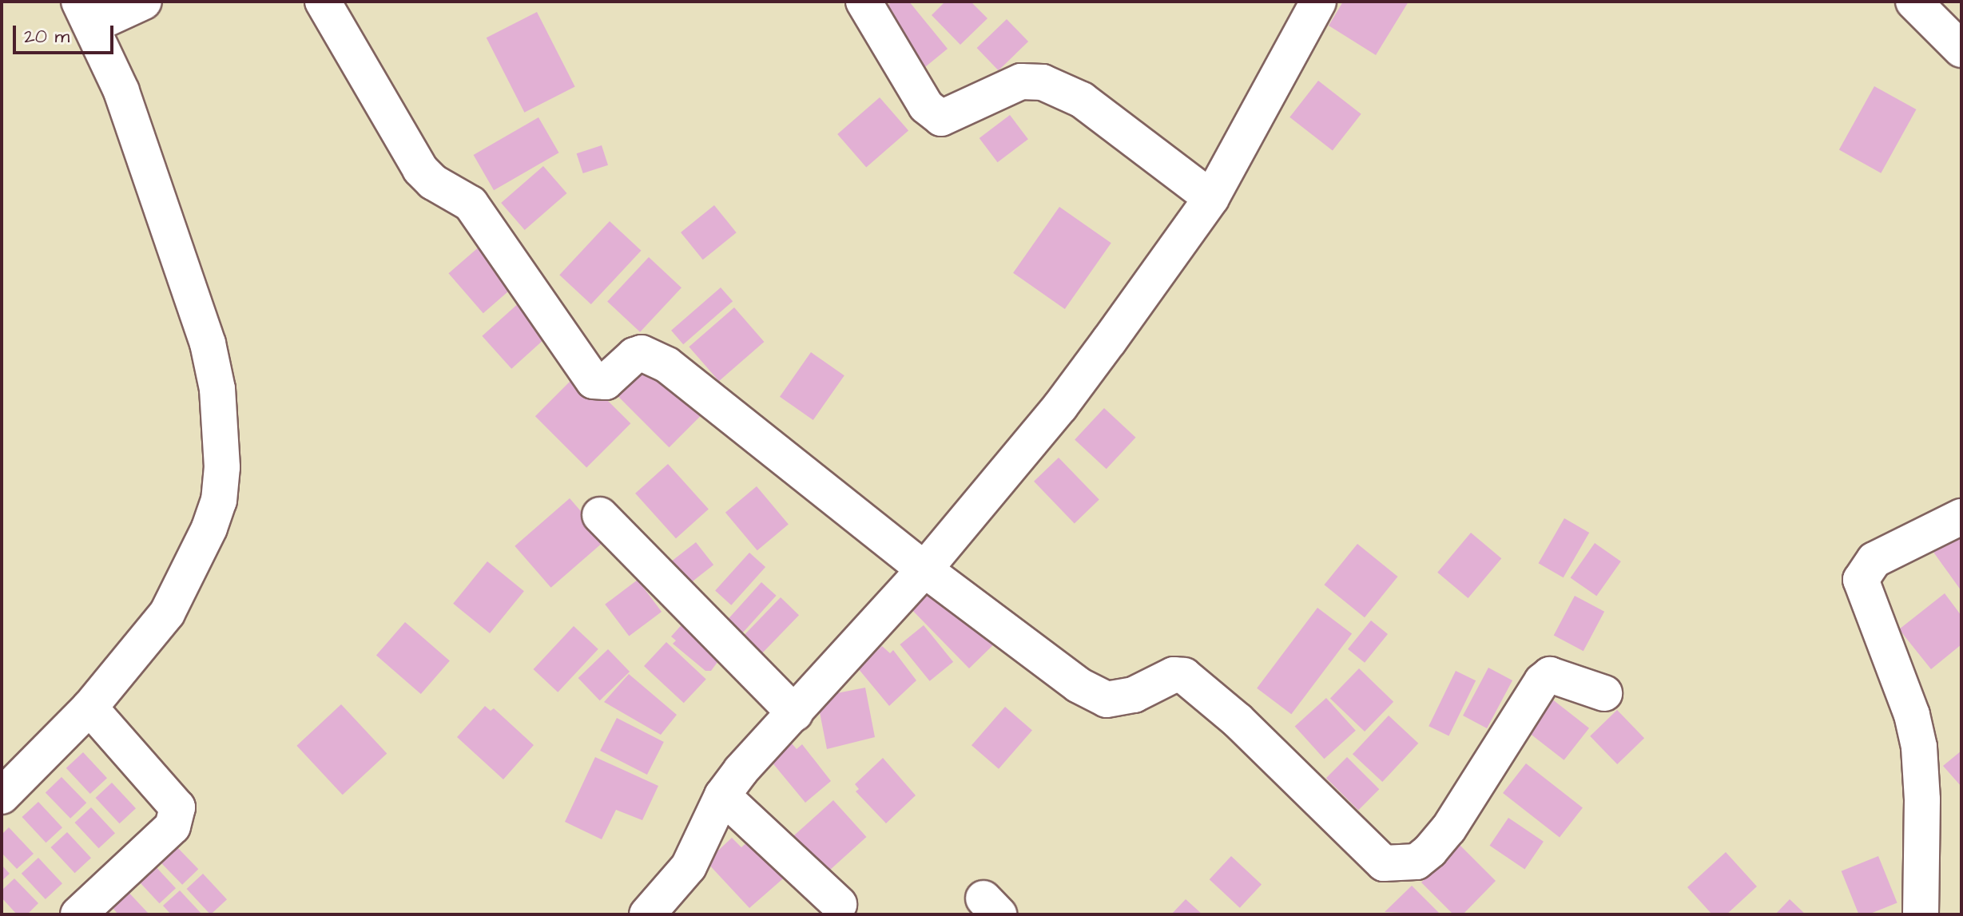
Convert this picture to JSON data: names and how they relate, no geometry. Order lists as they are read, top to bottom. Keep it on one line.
{"scale_bar":"20 m"}
